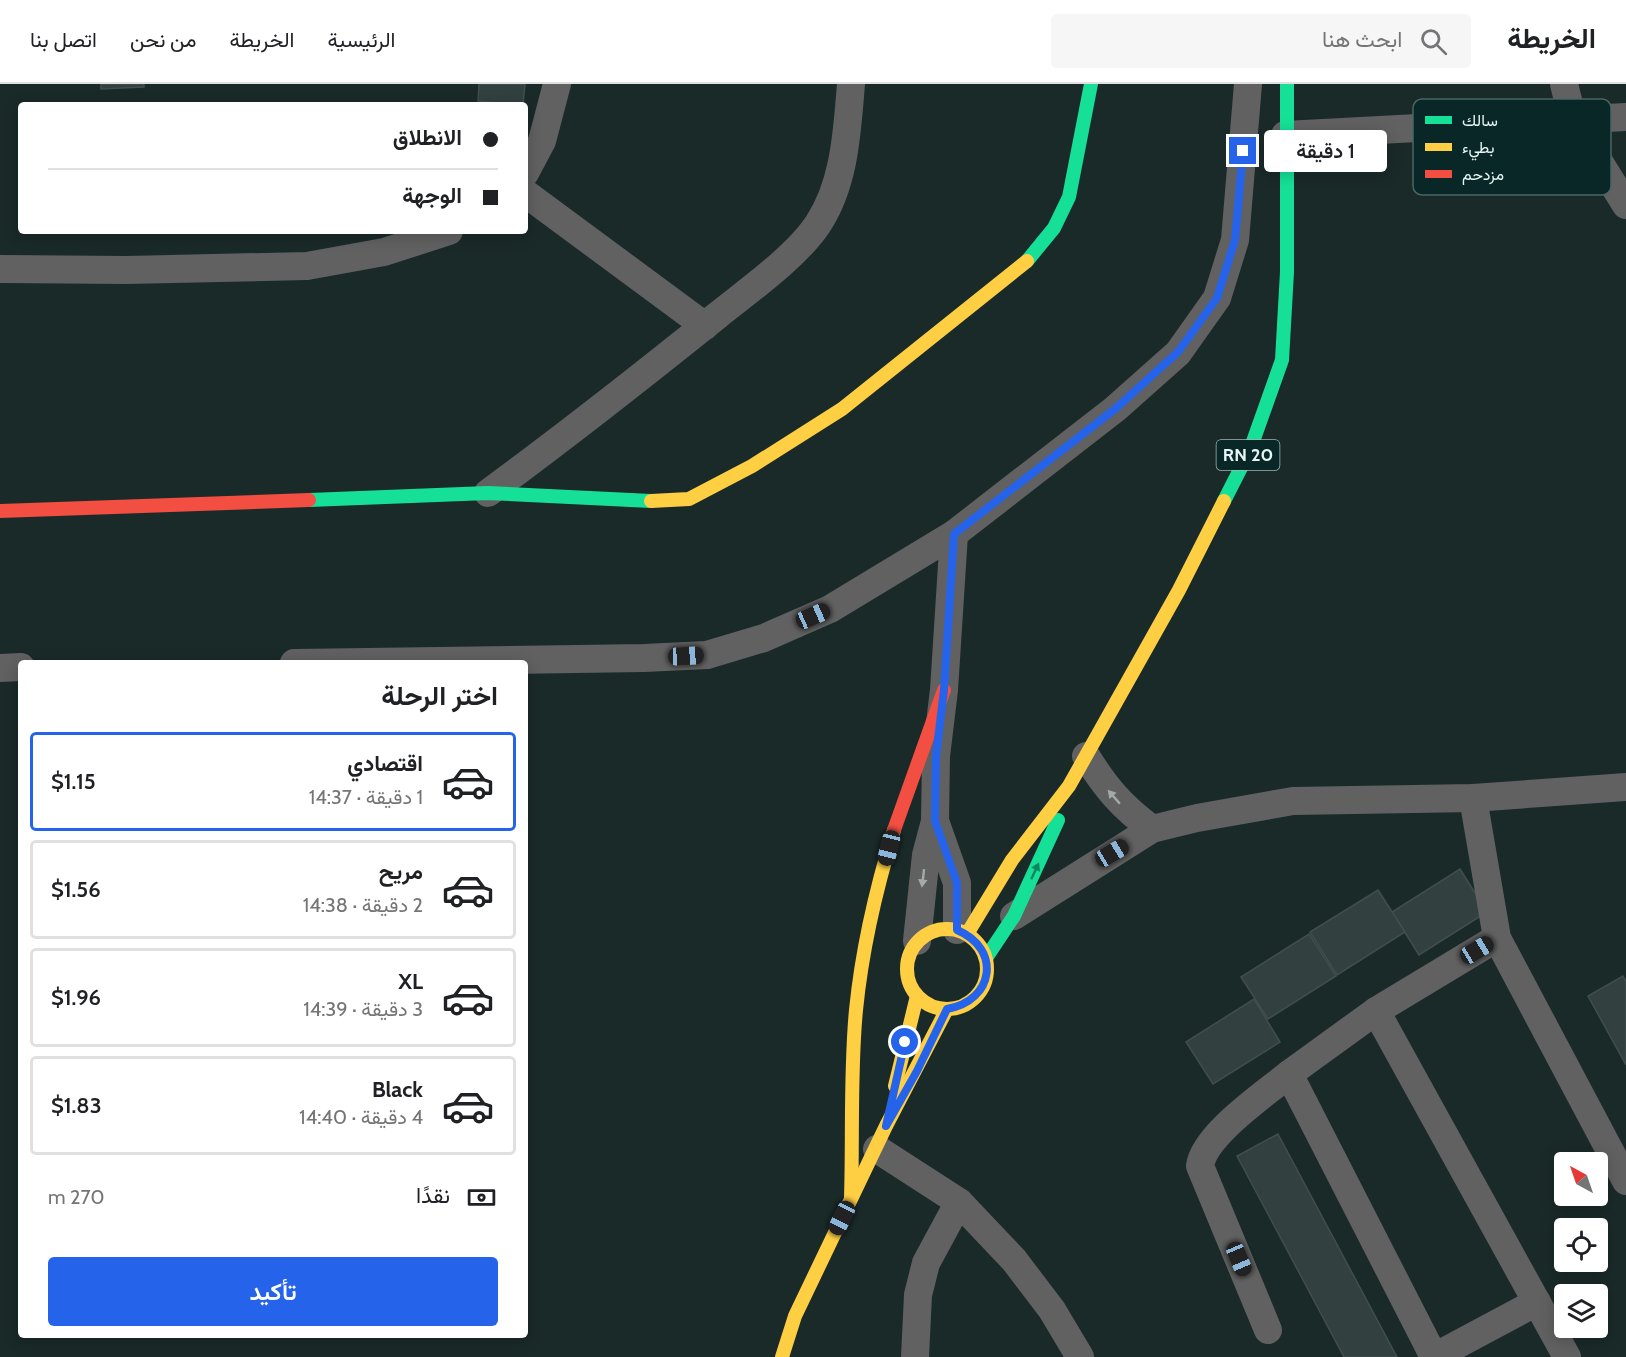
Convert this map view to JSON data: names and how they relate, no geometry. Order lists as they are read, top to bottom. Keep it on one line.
{"streets":{"main road":["RN 20"]},"legend":["سالك","بطيء","مزدحم"],"north":"top left","page":{"header":"الخريطة","search":"ابحث هنا","nav":["الرئيسية","الخريطة","من نحن","اتصل بنا"],"banner":["الانطلاق","الوجهة"],"bubble":"1 دقيقة","heading":"اختر الرحلة","list":[{"name":"اقتصادي","note":"1 دقيقة · 14:37","value":"$1.15"},{"name":"مريح","note":"2 دقيقة · 14:38","value":"$1.56"},{"name":"XL","note":"3 دقيقة · 14:39","value":"$1.96"},{"name":"Black","note":"4 دقيقة · 14:40","value":"$1.83"}],"pay":["نقدًا","270 m"],"buttons":"تأكيد"}}
